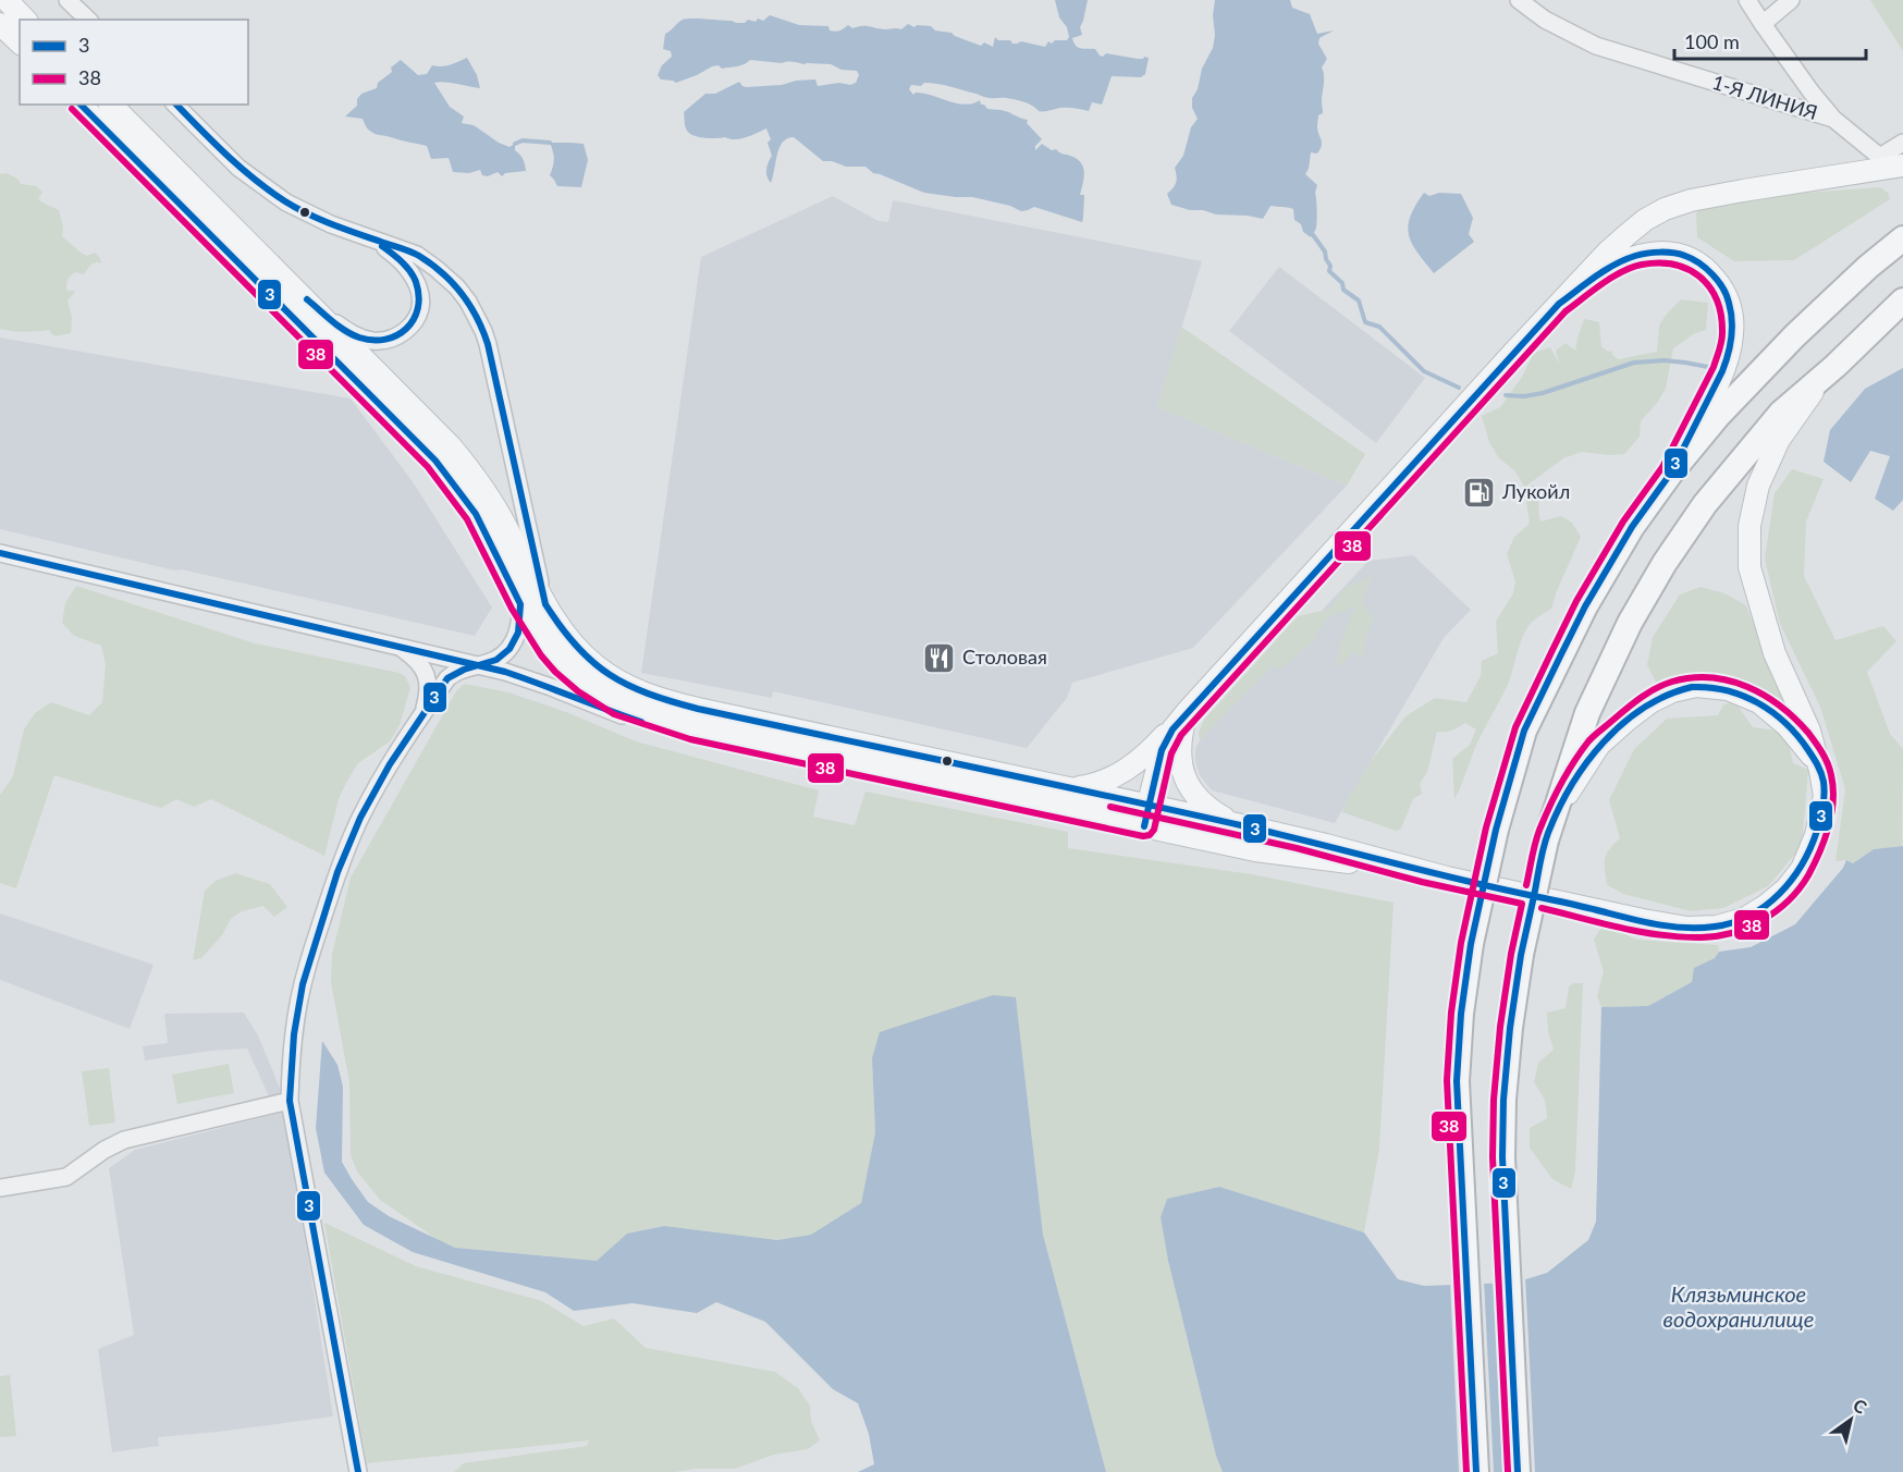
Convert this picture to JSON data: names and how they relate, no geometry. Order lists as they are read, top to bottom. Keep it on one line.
{"streets":{"street":["1-Я ЛИНИЯ"]},"water":["Клязьминское водохранилище"],"places":{"fuel station":["Лукойл"],"restaurant":["Столовая"]},"lines":["transit line 3","transit line 38"],"legend":["3","38"],"scale_bar":"100 m","north":"top right"}
